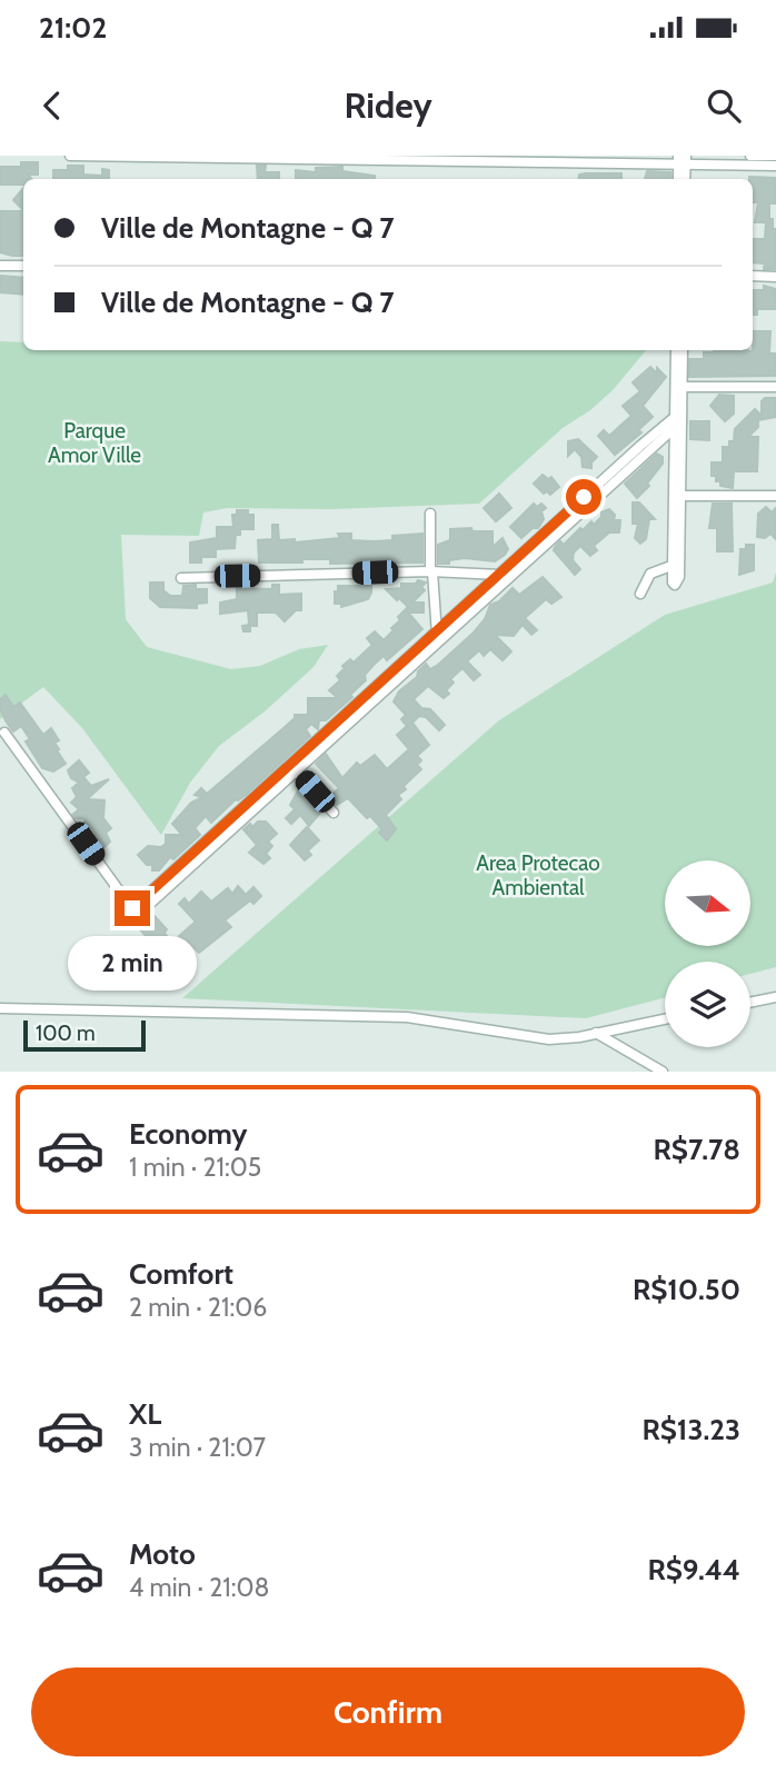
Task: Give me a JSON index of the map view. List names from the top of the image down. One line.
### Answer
{"parks":["Parque Amor Ville","Area Protecao Ambiental"],"scale_bar":"100 m","north":"right","page":{"status":"21:02","header":"Ridey","banner":["Ville de Montagne - Q 7","Ville de Montagne - Q 7"],"bubble":"2 min","scale":"100 m","list":[{"name":"Economy","note":"1 min · 21:05","value":"R$7.78"},{"name":"Comfort","note":"2 min · 21:06","value":"R$10.50"},{"name":"XL","note":"3 min · 21:07","value":"R$13.23"},{"name":"Moto","note":"4 min · 21:08","value":"R$9.44"}],"buttons":"Confirm"}}
